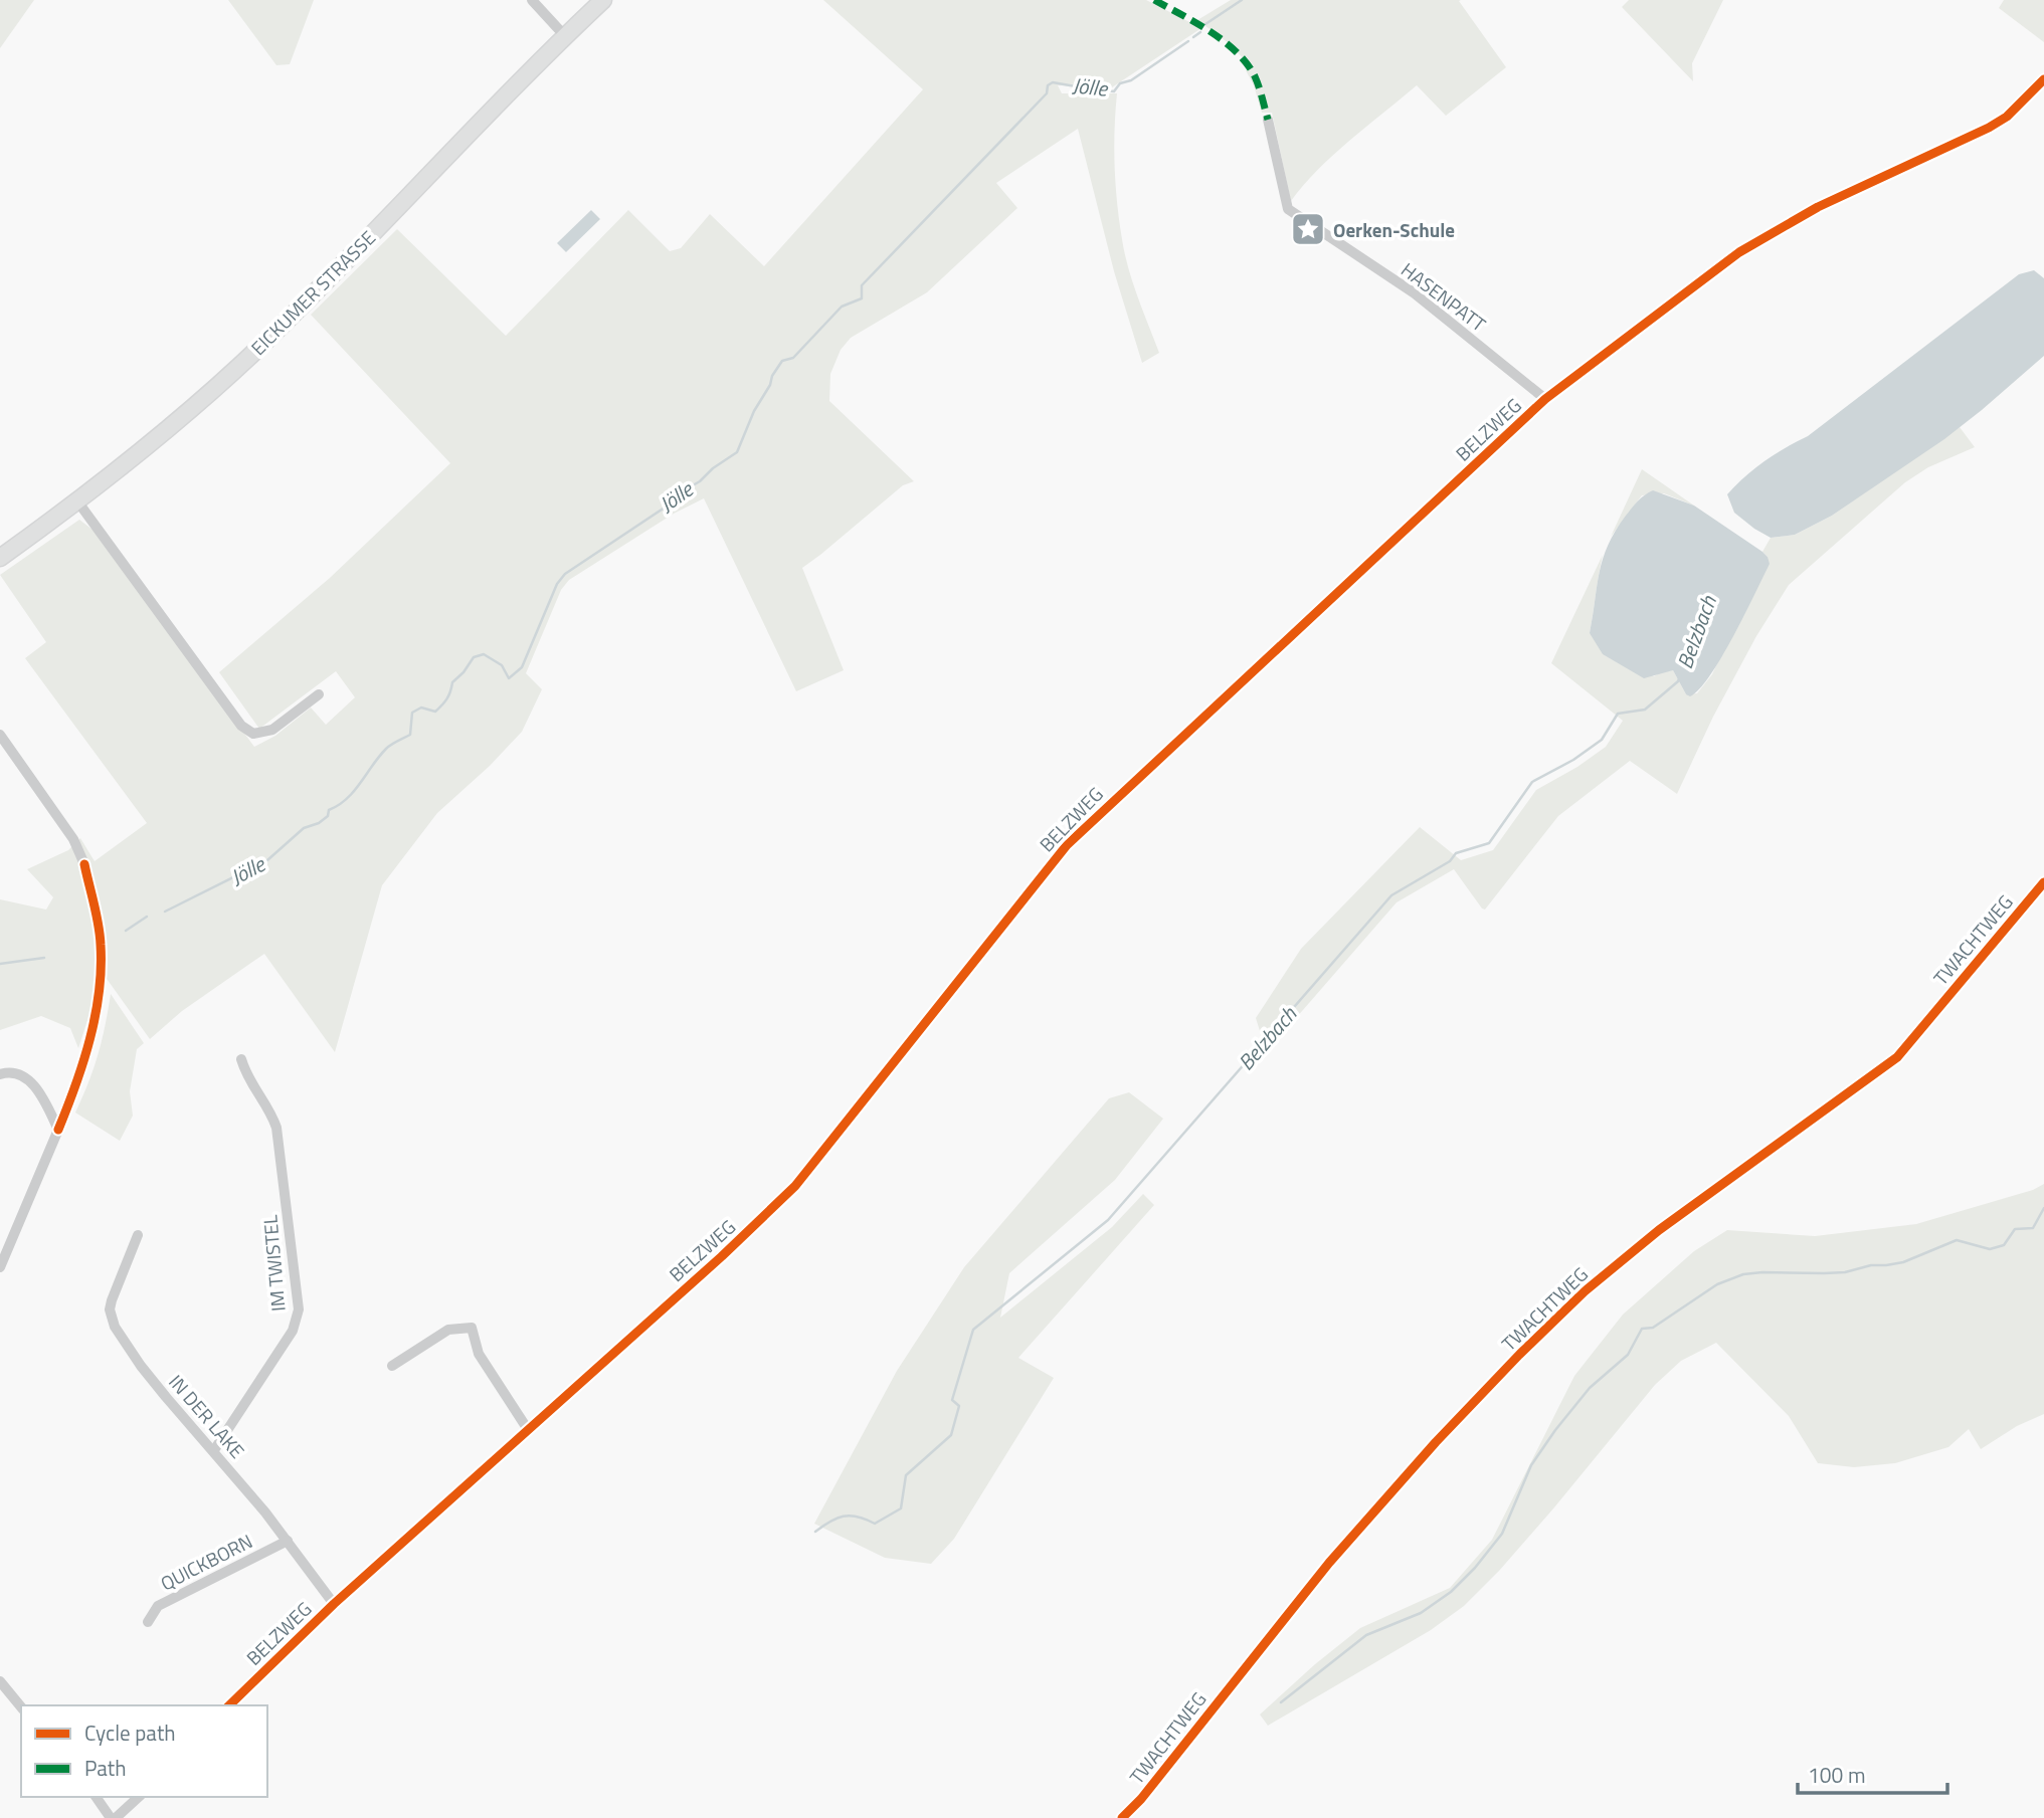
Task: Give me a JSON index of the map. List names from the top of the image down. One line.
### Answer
{"streets":{"main road":["EICKUMER STRASSE"],"street":["HASENPATT","BELZWEG","TWACHTWEG","IM TWISTEL","IN DER LAKE","QUICKBORN"]},"crossings":[["HASENPATT","BELZWEG"],["BELZWEG","IN DER LAKE"],["IM TWISTEL","IN DER LAKE"],["IN DER LAKE","QUICKBORN"]],"water":["Jölle","Belzbach"],"places":{"place":["Oerken-Schule"]},"legend":["Cycle path","Path"],"scale_bar":"100 m"}
